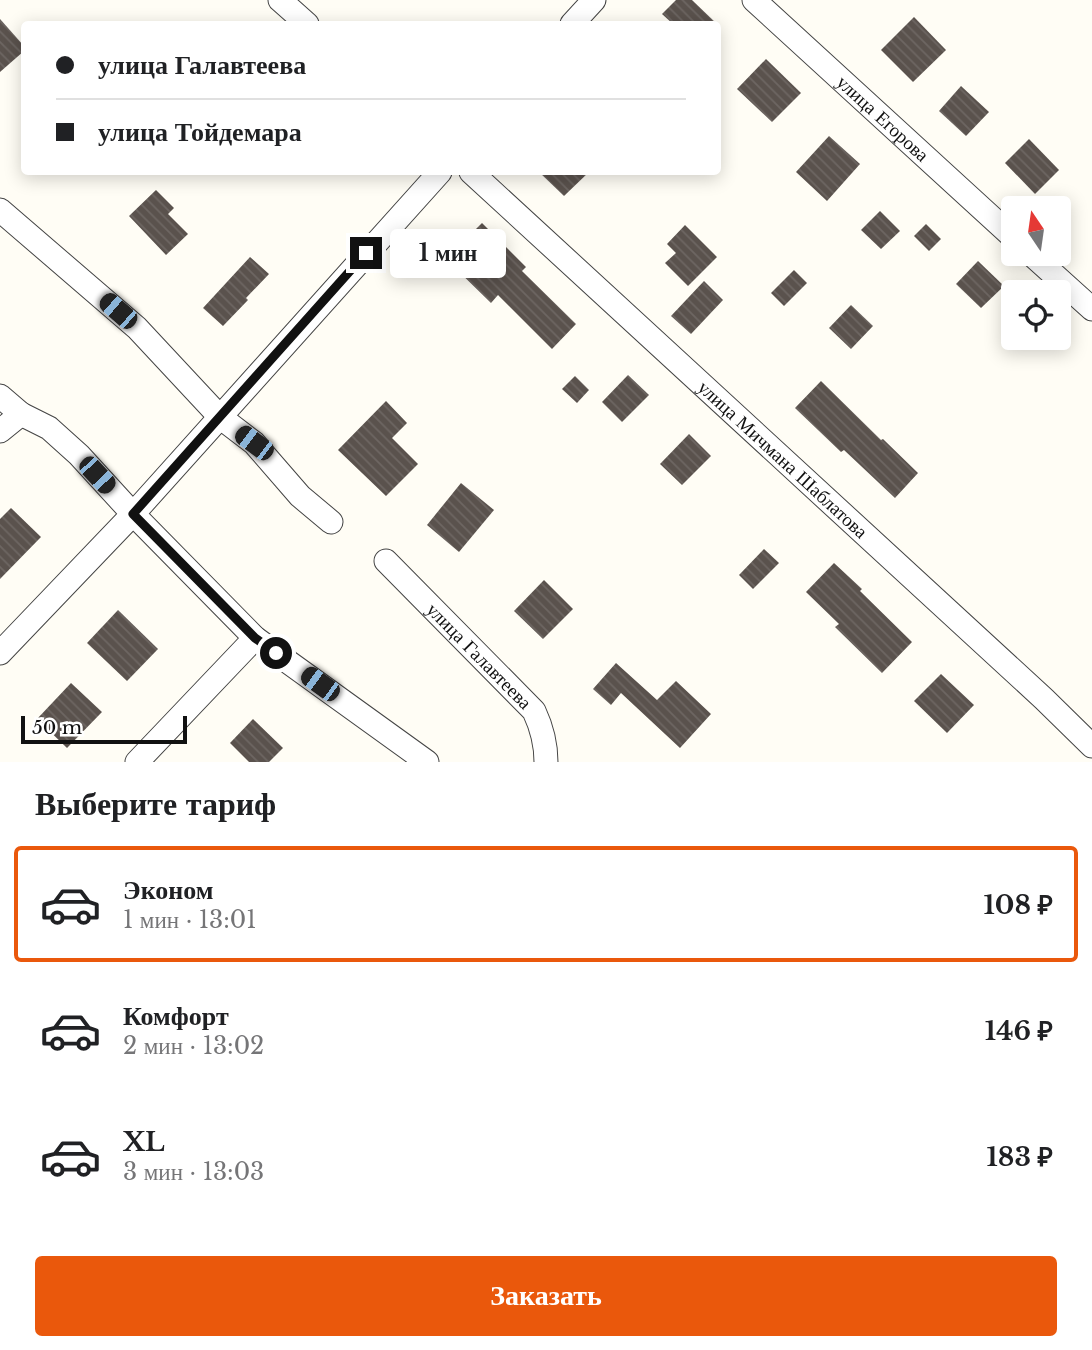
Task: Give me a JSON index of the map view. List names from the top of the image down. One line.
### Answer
{"streets":{"street":["улица Егорова","улица Мичмана Шаблатова","улица Галавтеева"]},"scale_bar":"50 m","north":"top","page":{"banner":["улица Галавтеева","улица Тойдемара"],"bubble":"1 мин","scale":"50 m","heading":"Выберите тариф","list":[{"name":"Эконом","note":"1 мин · 13:01","value":"108 ₽"},{"name":"Комфорт","note":"2 мин · 13:02","value":"146 ₽"},{"name":"XL","note":"3 мин · 13:03","value":"183 ₽"}],"buttons":"Заказать"}}
